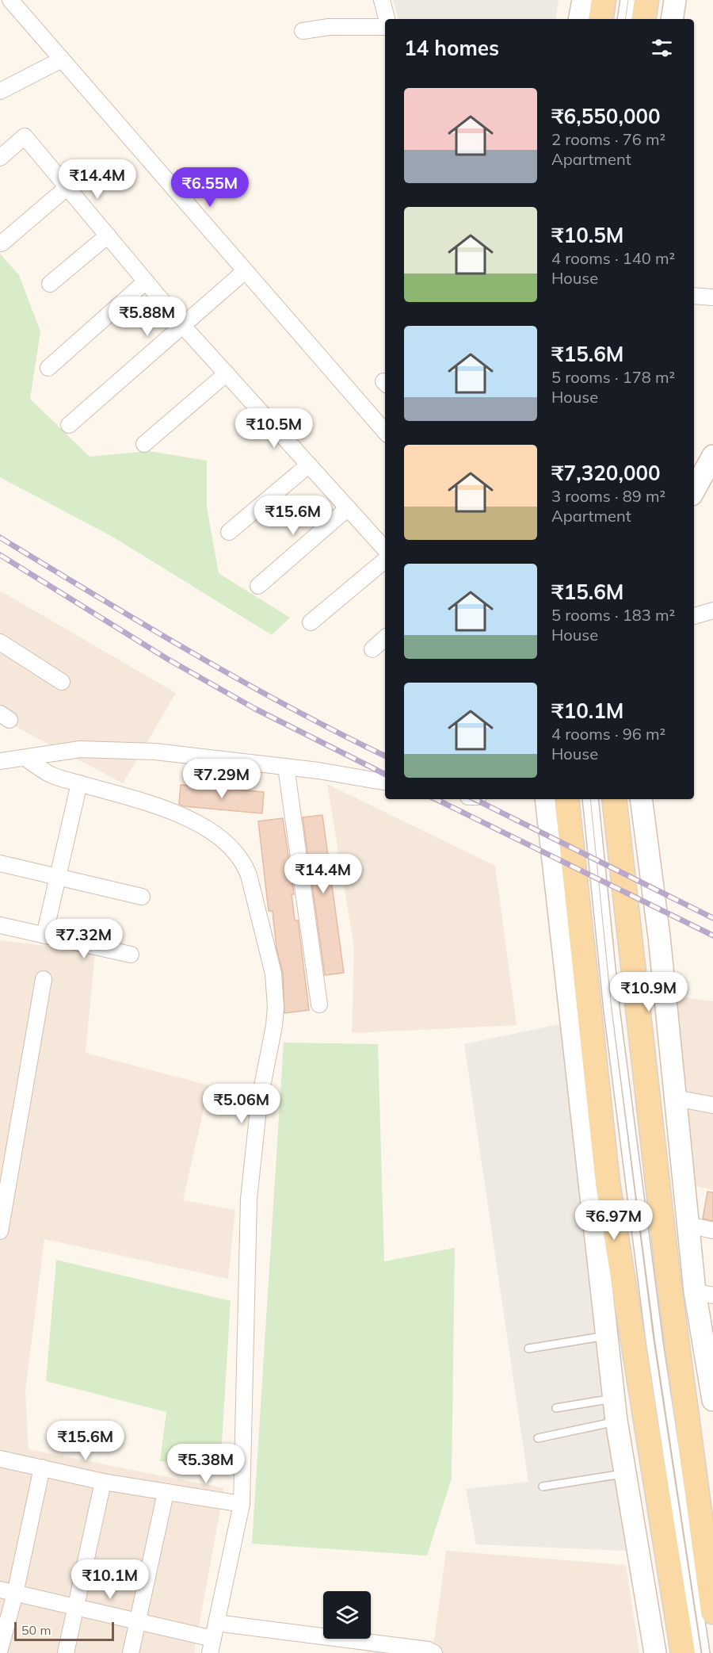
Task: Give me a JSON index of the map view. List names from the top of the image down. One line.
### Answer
{"scale_bar":"50 m","page":{"heading":"14 homes","list":[{"name":"₹6,550,000","note":"2 rooms · 76 m² · Apartment"},{"name":"₹10.5M","note":"4 rooms · 140 m² · House"},{"name":"₹15.6M","note":"5 rooms · 178 m² · House"},{"name":"₹7,320,000","note":"3 rooms · 89 m² · Apartment"},{"name":"₹15.6M","note":"5 rooms · 183 m² · House"},{"name":"₹10.1M","note":"4 rooms · 96 m² · House"}],"price":["₹14.4M","₹6.55M","₹5.88M","₹10.5M","₹15.6M","₹7.29M","₹14.4M","₹7.32M","₹10.9M","₹5.06M","₹6.97M","₹15.6M","₹5.38M","₹10.1M"],"scale":"50 m"}}
